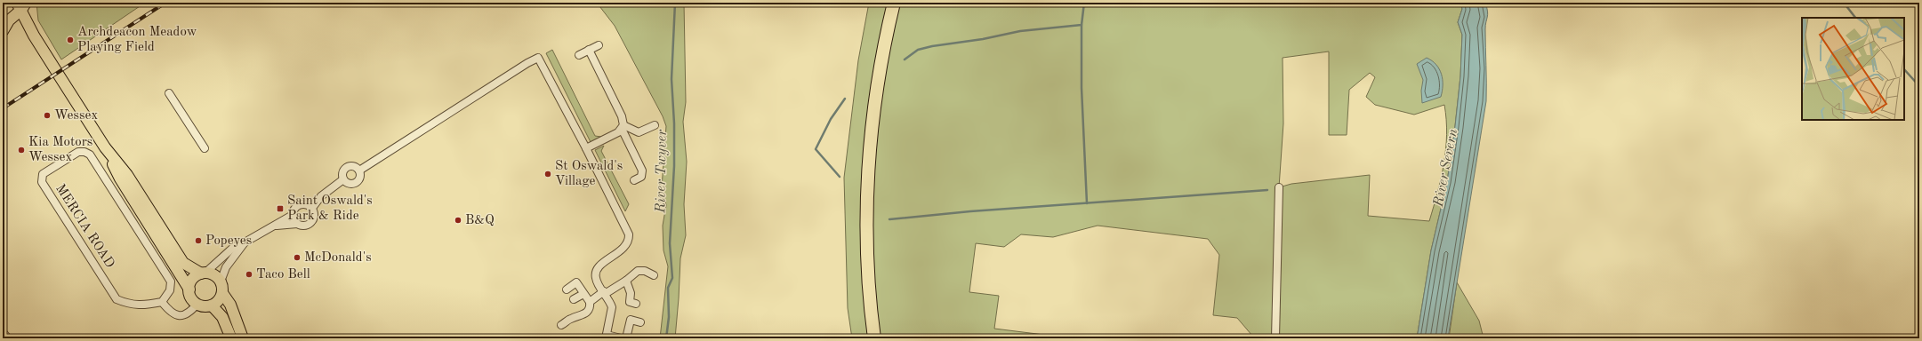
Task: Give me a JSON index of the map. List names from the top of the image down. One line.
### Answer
{"streets":{"street":["MERCIA ROAD"]},"water":["River Severn","River Twyver"],"places":{"other":["Archdeacon Meadow Playing Field","Wessex","Kia Motors Wessex","St Oswald's Village","B&Q","Popeyes","McDonald's","Taco Bell"],"transit":["Saint Oswald's Park & Ride"]}}
